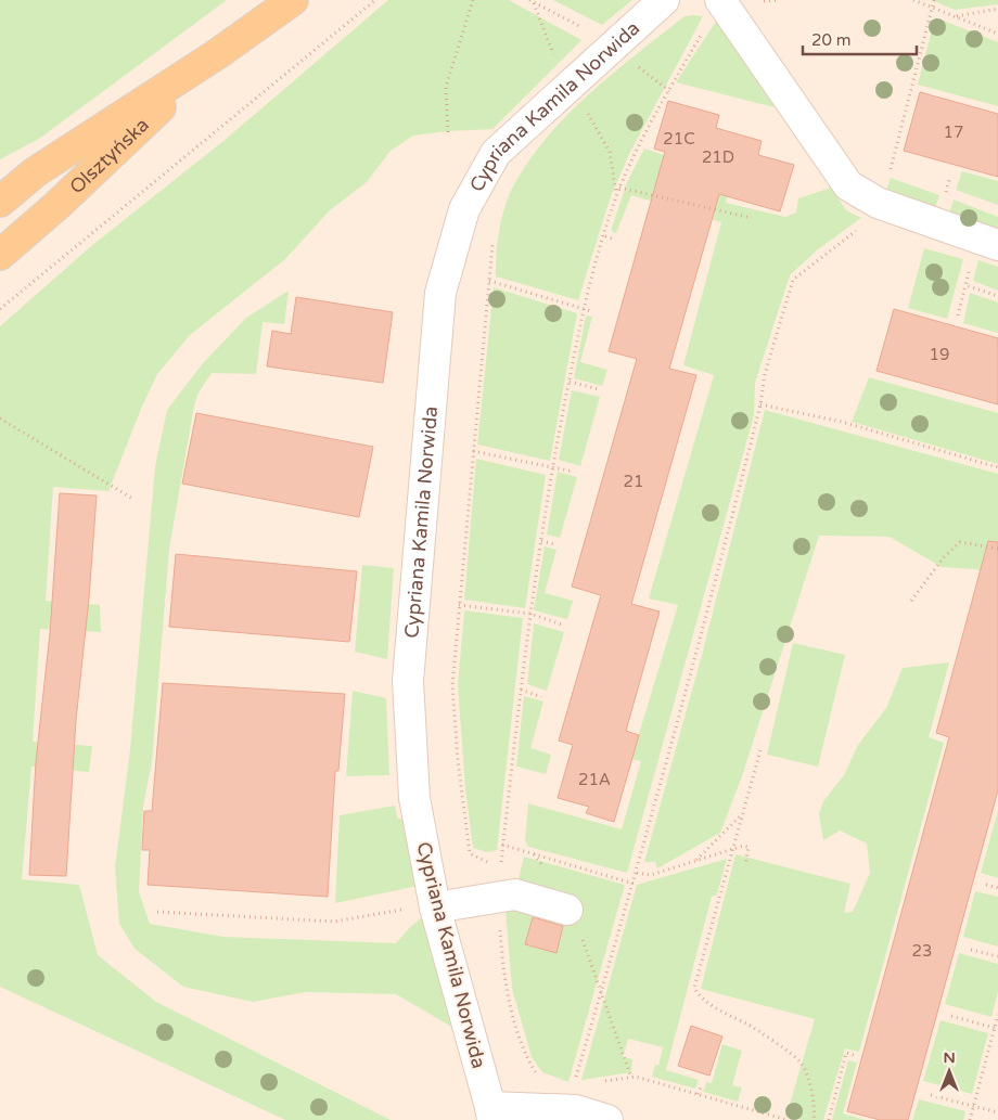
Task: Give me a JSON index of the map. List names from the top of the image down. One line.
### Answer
{"streets":{"main road":["Olsztyńska"],"street":["Cypriana Kamila Norwida"]},"house_numbers":["17","21C","21D","19","21","21A","23"],"scale_bar":"20 m","north":"top"}
